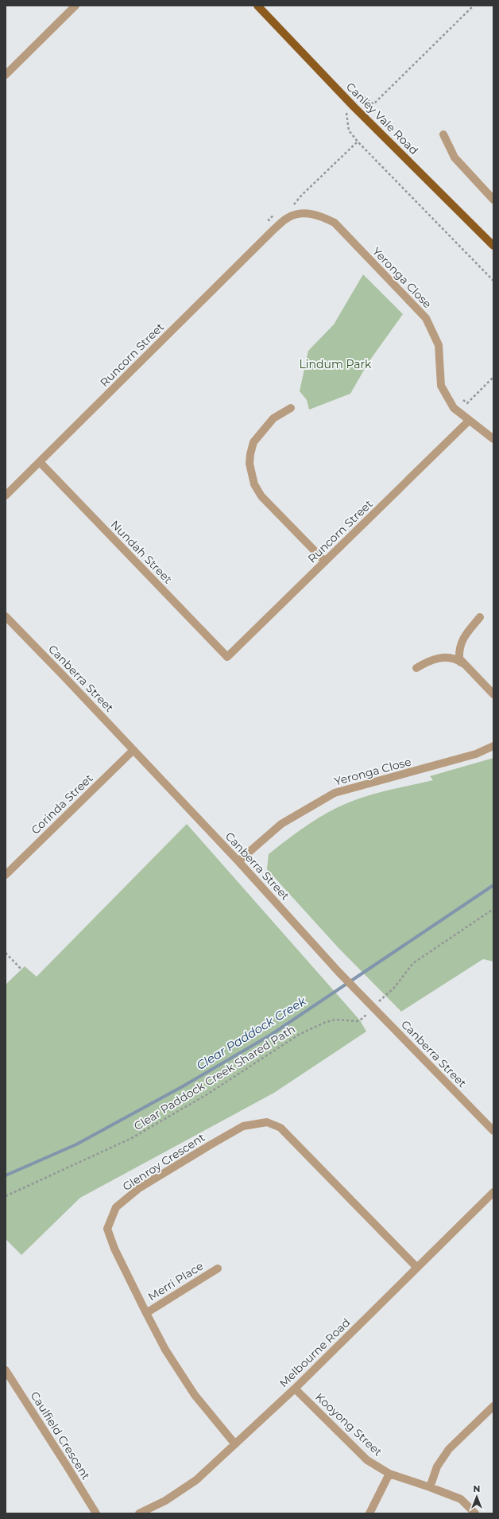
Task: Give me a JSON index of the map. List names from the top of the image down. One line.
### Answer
{"streets":{"main road":["Canley Vale Road"],"street":["Yeronga Close","Runcorn Street","Nundah Street","Canberra Street","Corinda Street","Glenroy Crescent","Merri Place","Melbourne Road","Kooyong Street","Caulfield Crescent"],"path":["Clear Paddock Creek Shared Path"]},"crossings":[["Yeronga Close","Runcorn Street"],["Yeronga Close","Canberra Street"],["Runcorn Street","Nundah Street"],["Canberra Street","Corinda Street"],["Glenroy Crescent","Merri Place"],["Glenroy Crescent","Melbourne Road"],["Melbourne Road","Kooyong Street"]],"water":["Clear Paddock Creek"],"parks":["Lindum Park"],"north":"top"}
